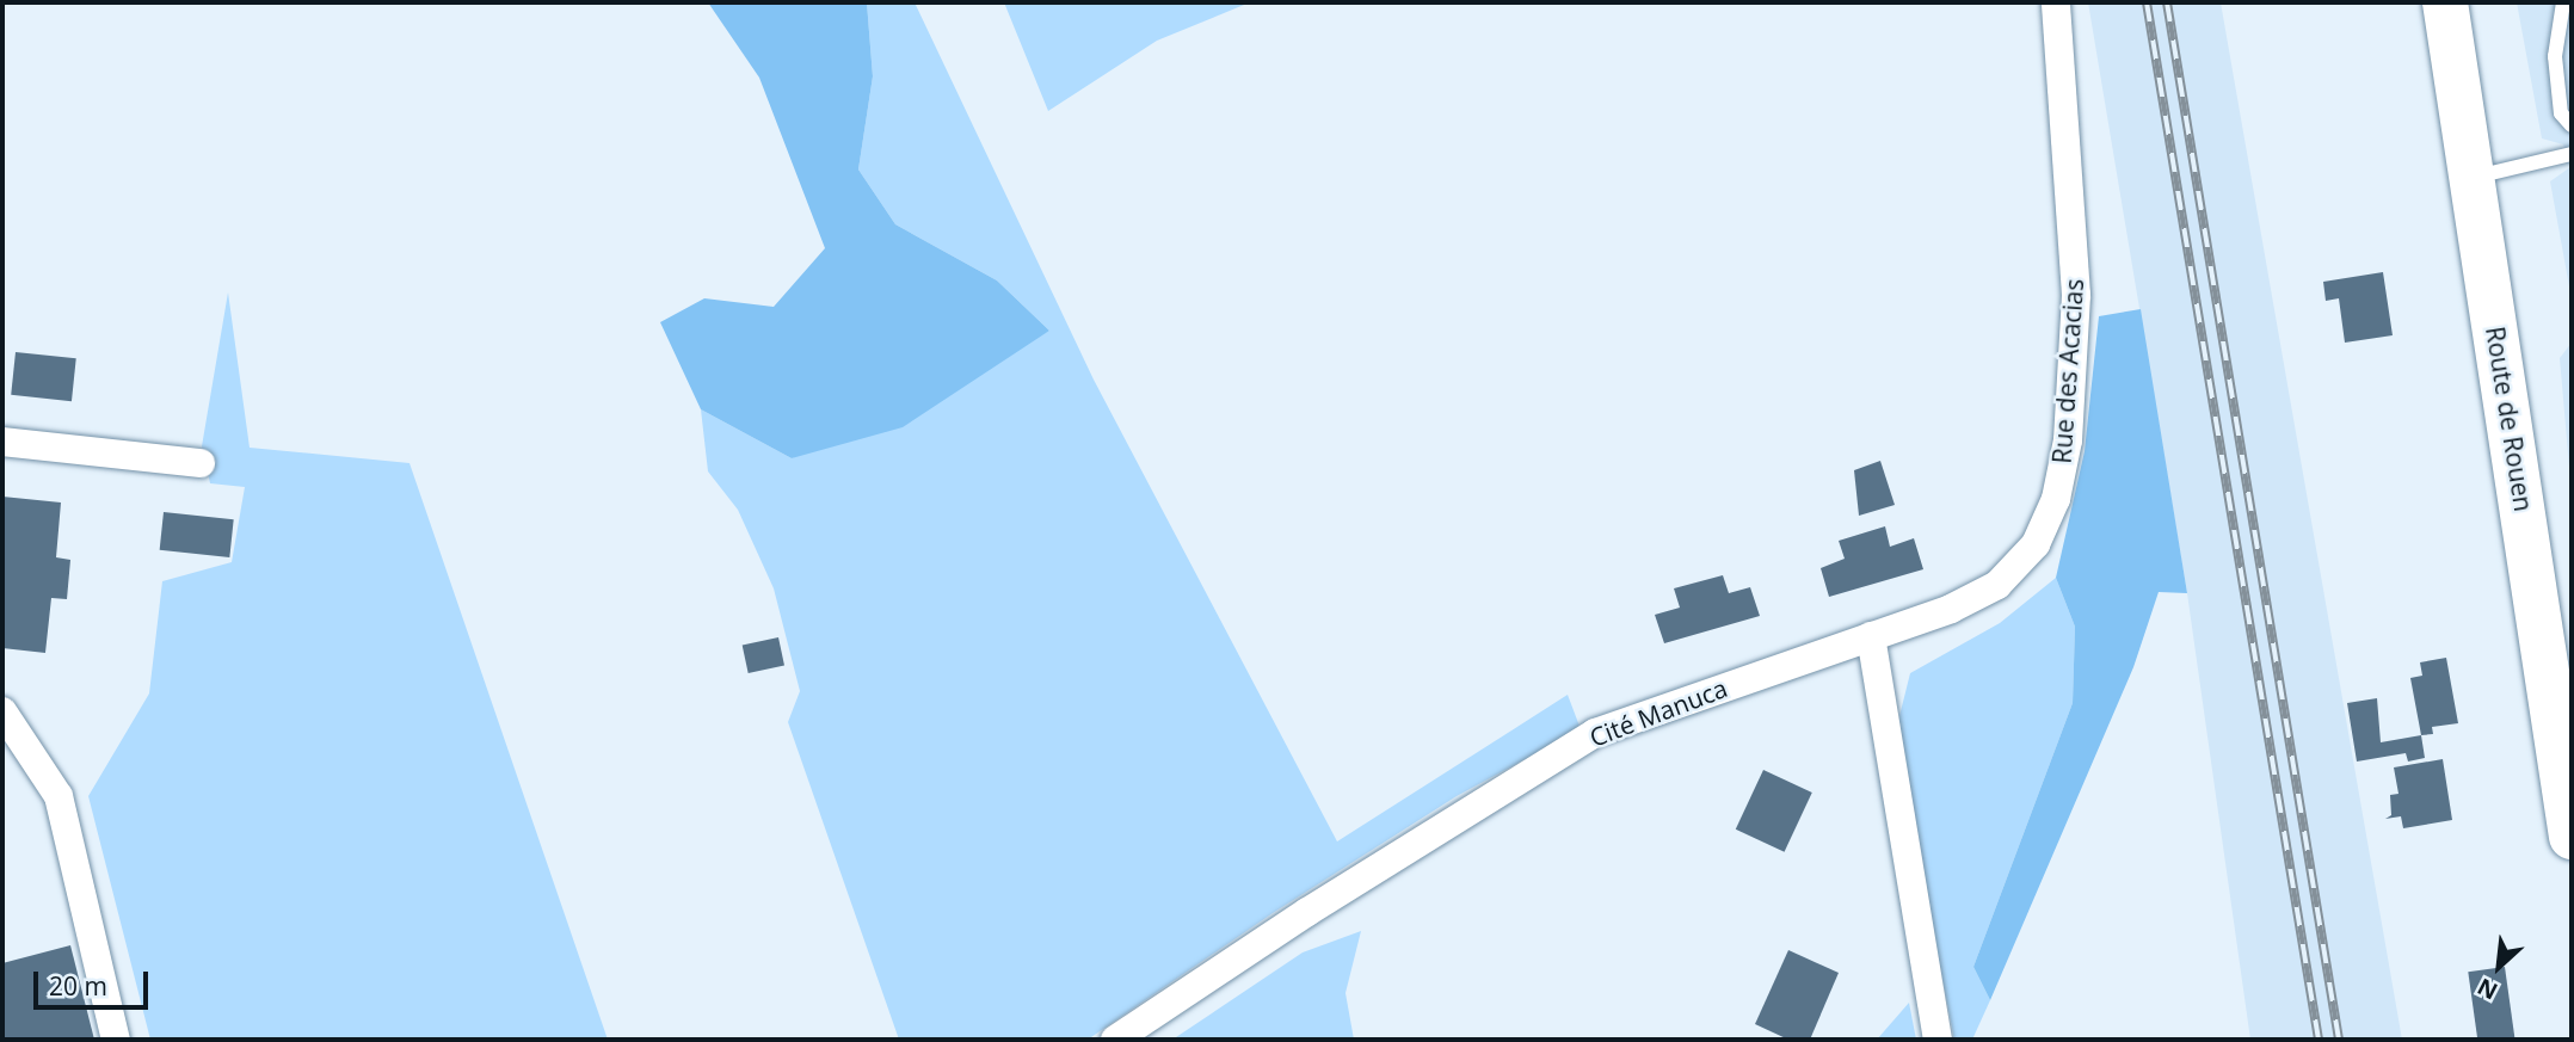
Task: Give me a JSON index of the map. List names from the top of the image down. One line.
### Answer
{"streets":{"main road":["Route de Rouen"],"street":["Rue des Acacias","Cité Manuca"]},"crossings":[["Rue des Acacias","Cité Manuca"]],"scale_bar":"20 m","north":"bottom left"}
